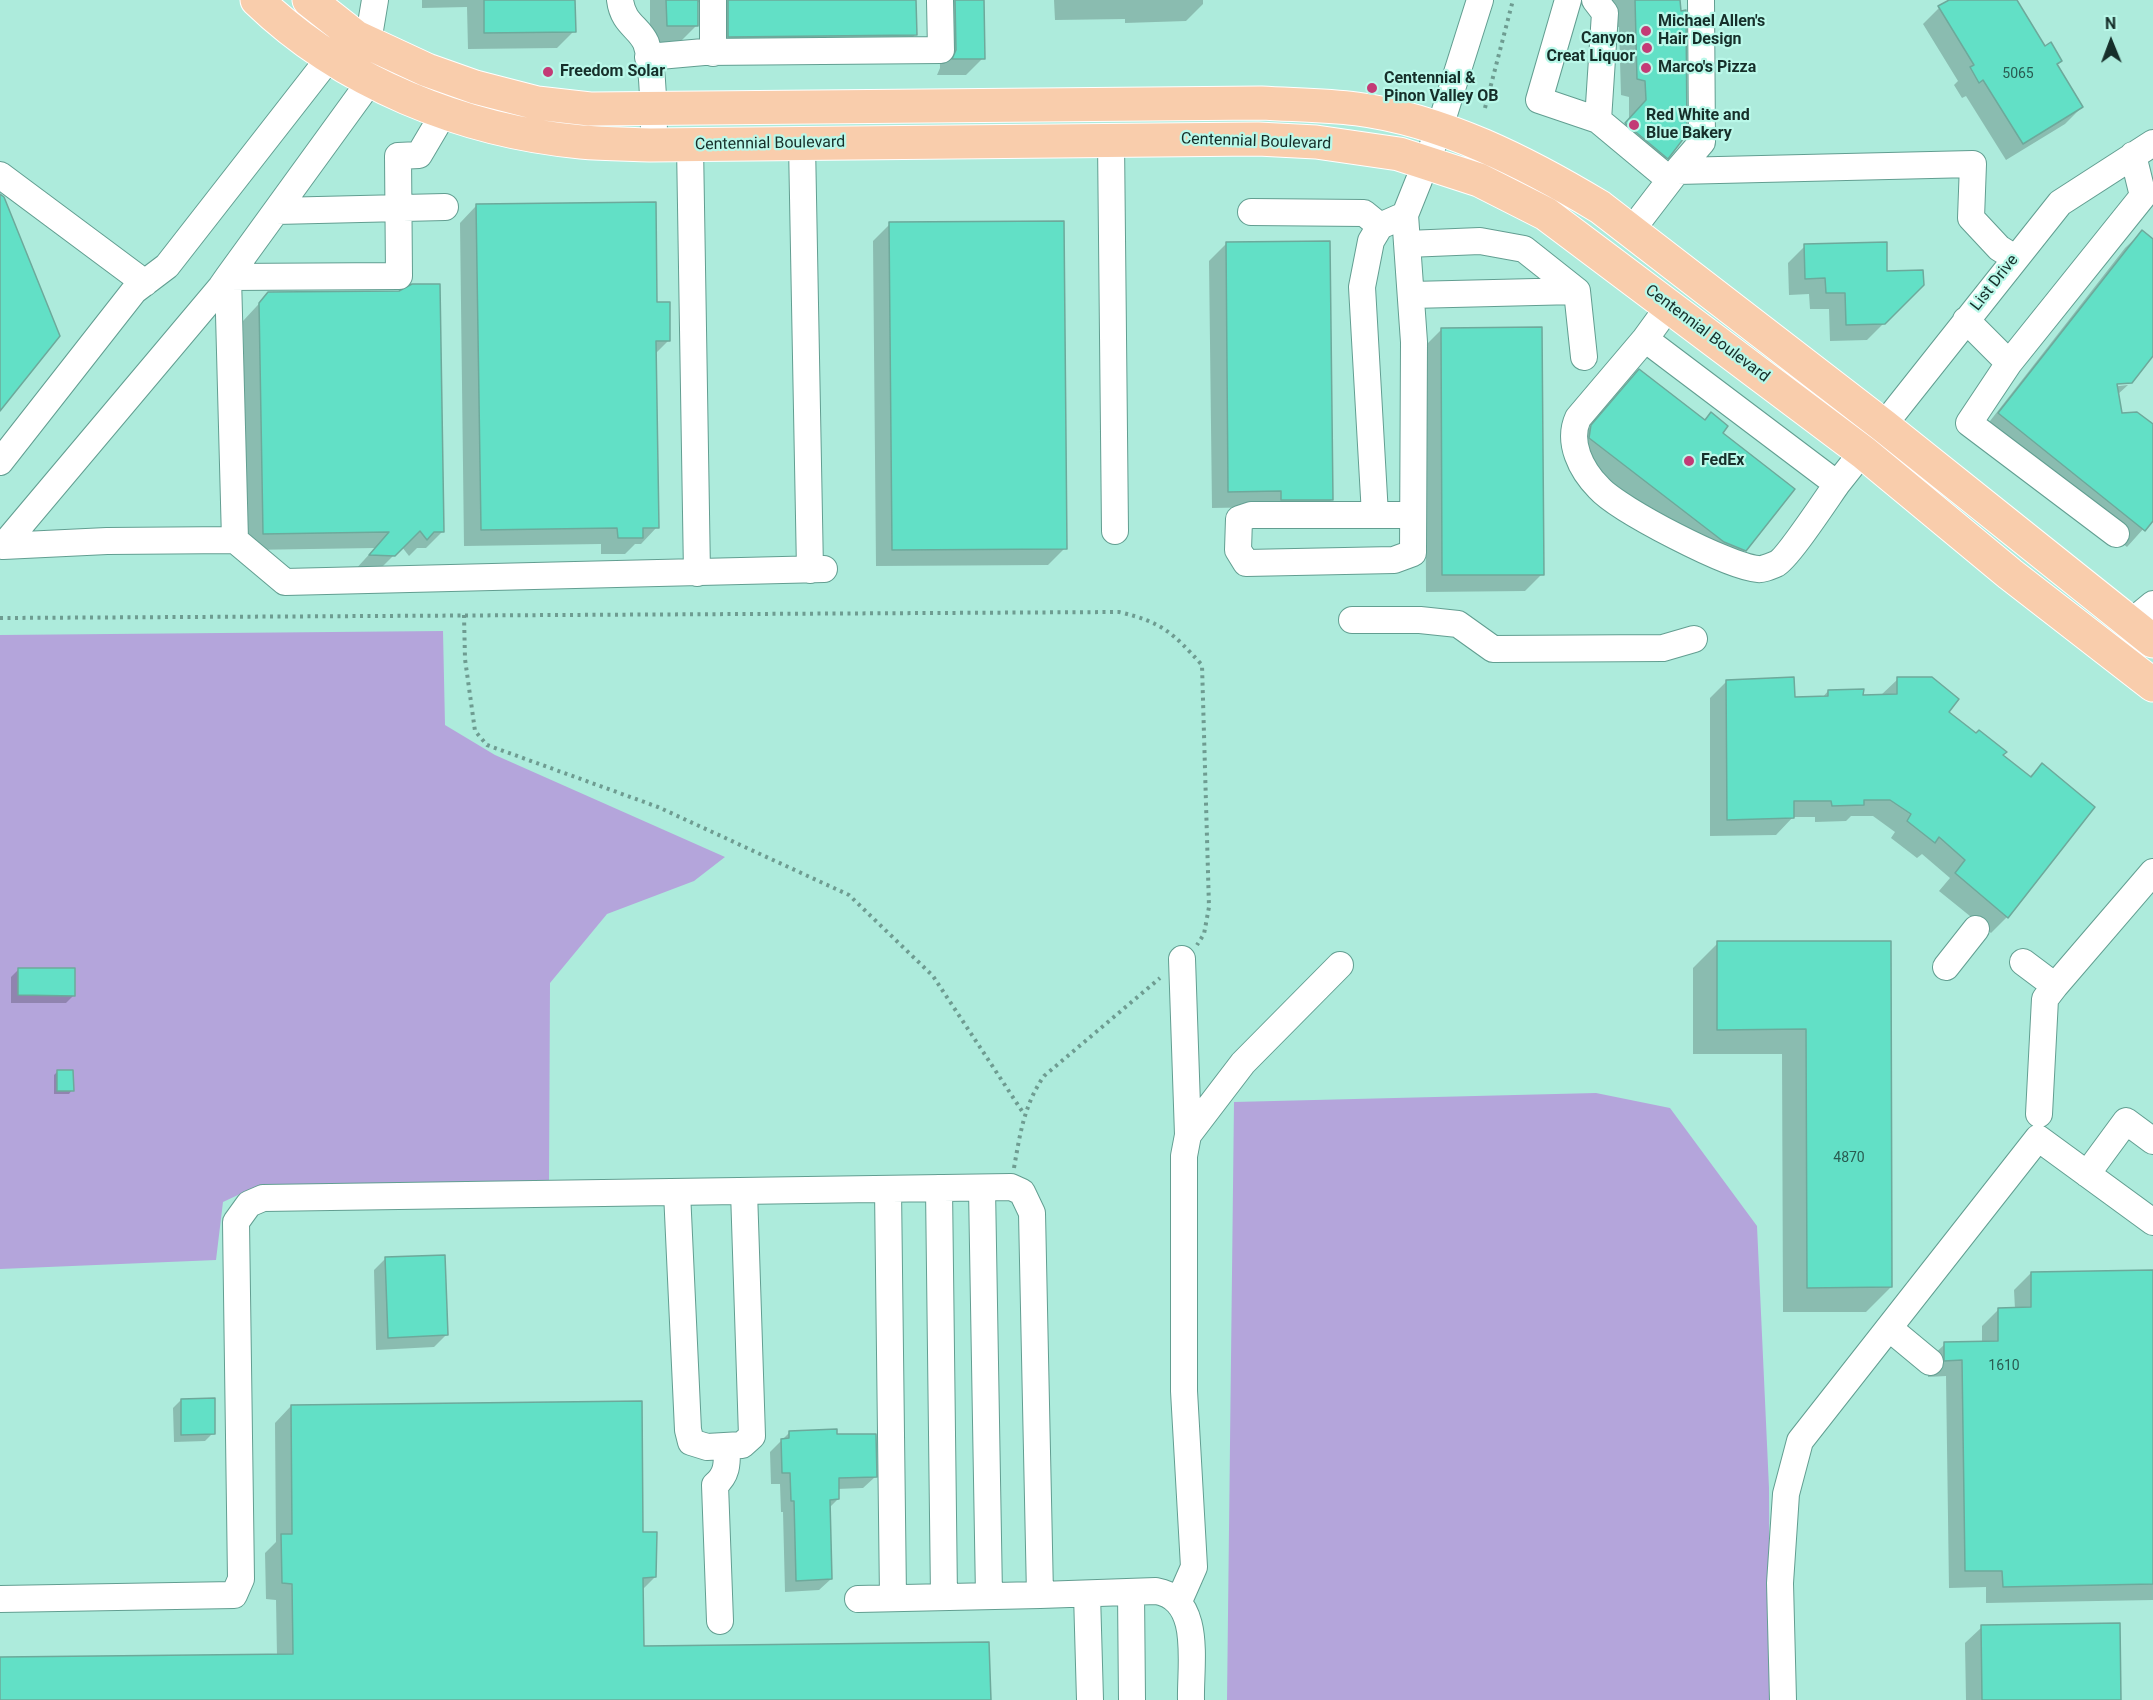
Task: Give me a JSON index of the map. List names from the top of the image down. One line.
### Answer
{"streets":{"main road":["Centennial Boulevard"],"street":["List Drive"]},"crossings":[["Centennial Boulevard","List Drive"]],"places":["Michael Allen's Hair Design","Canyon Creat Liquor","Marco's Pizza","Freedom Solar","Centennial & Pinon Valley OB","Red White and Blue Bakery","FedEx"],"house_numbers":["5065","4870","1610"],"north":"top"}
